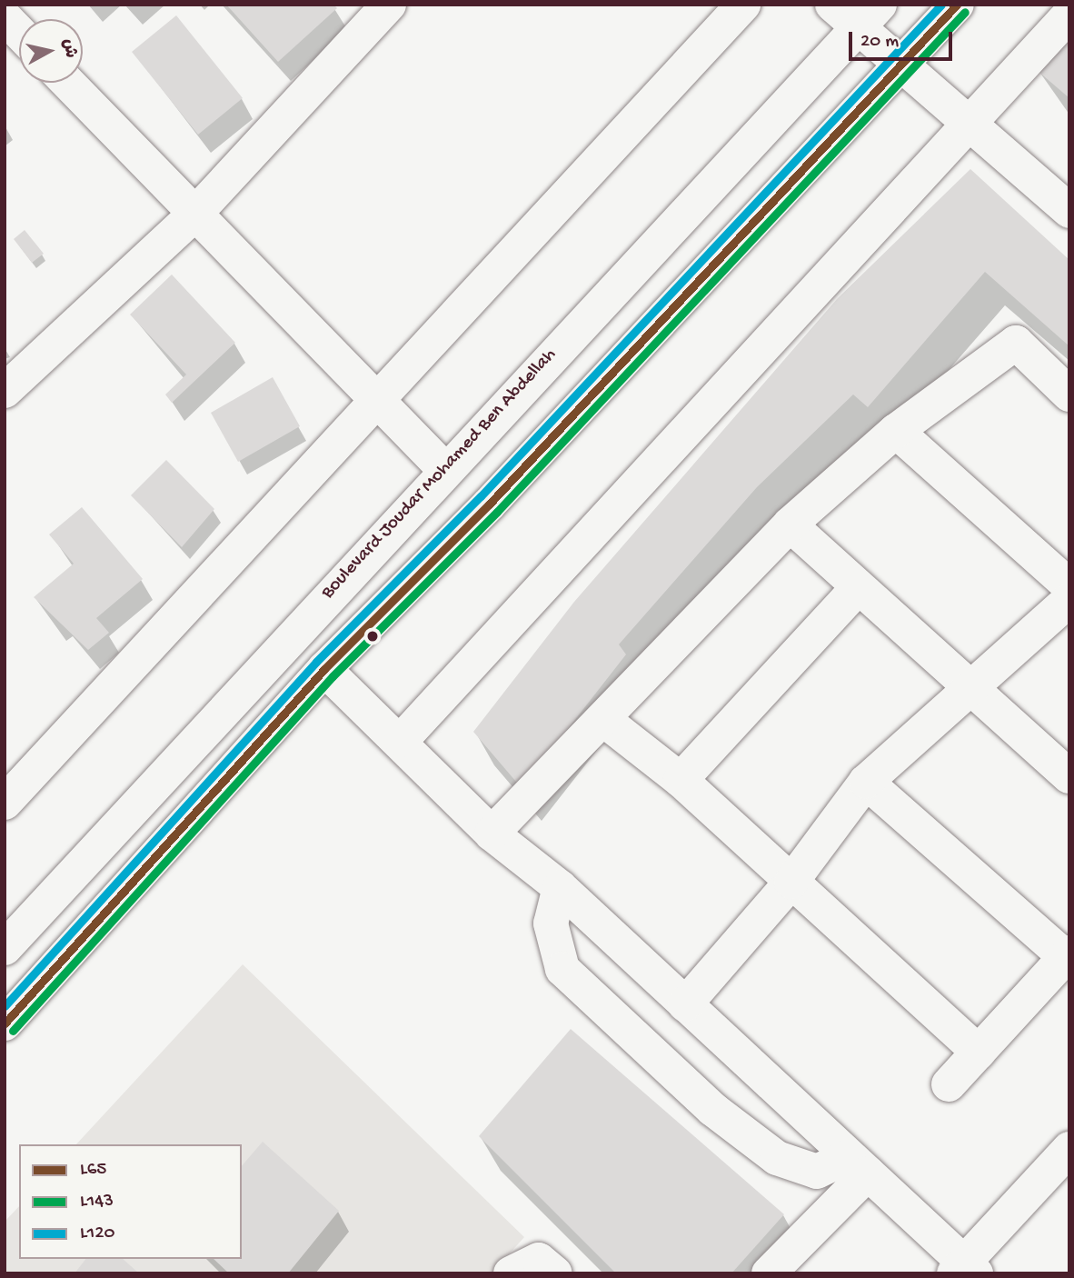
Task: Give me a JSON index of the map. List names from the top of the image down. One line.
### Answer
{"streets":{"street":["Boulevard Joudar Mohamed Ben Abdellah"]},"lines":["transit line L65","transit line L120","transit line L143"],"legend":["L65","L143","L120"],"scale_bar":"20 m","north":"right"}
